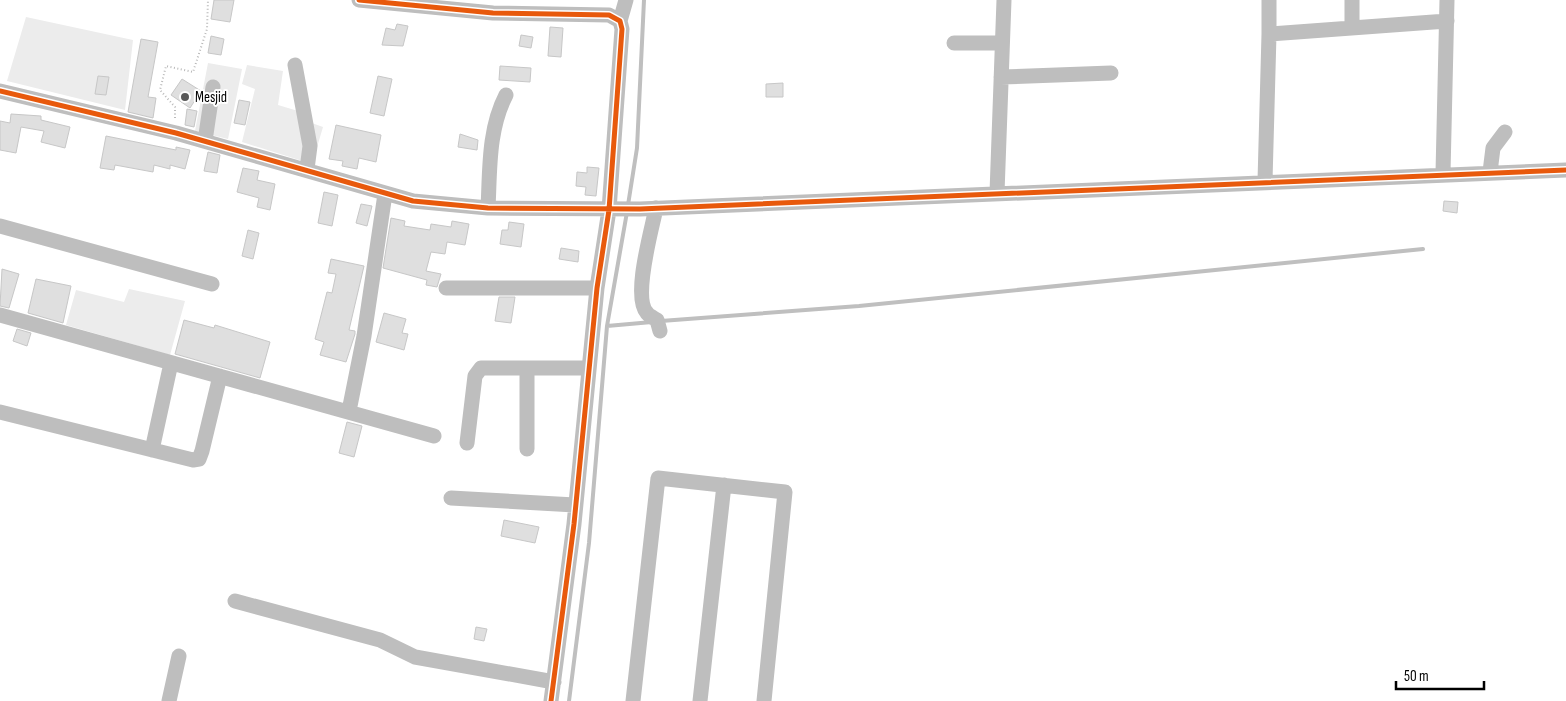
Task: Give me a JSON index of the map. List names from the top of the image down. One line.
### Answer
{"places":["Mesjid"],"scale_bar":"50 m"}
